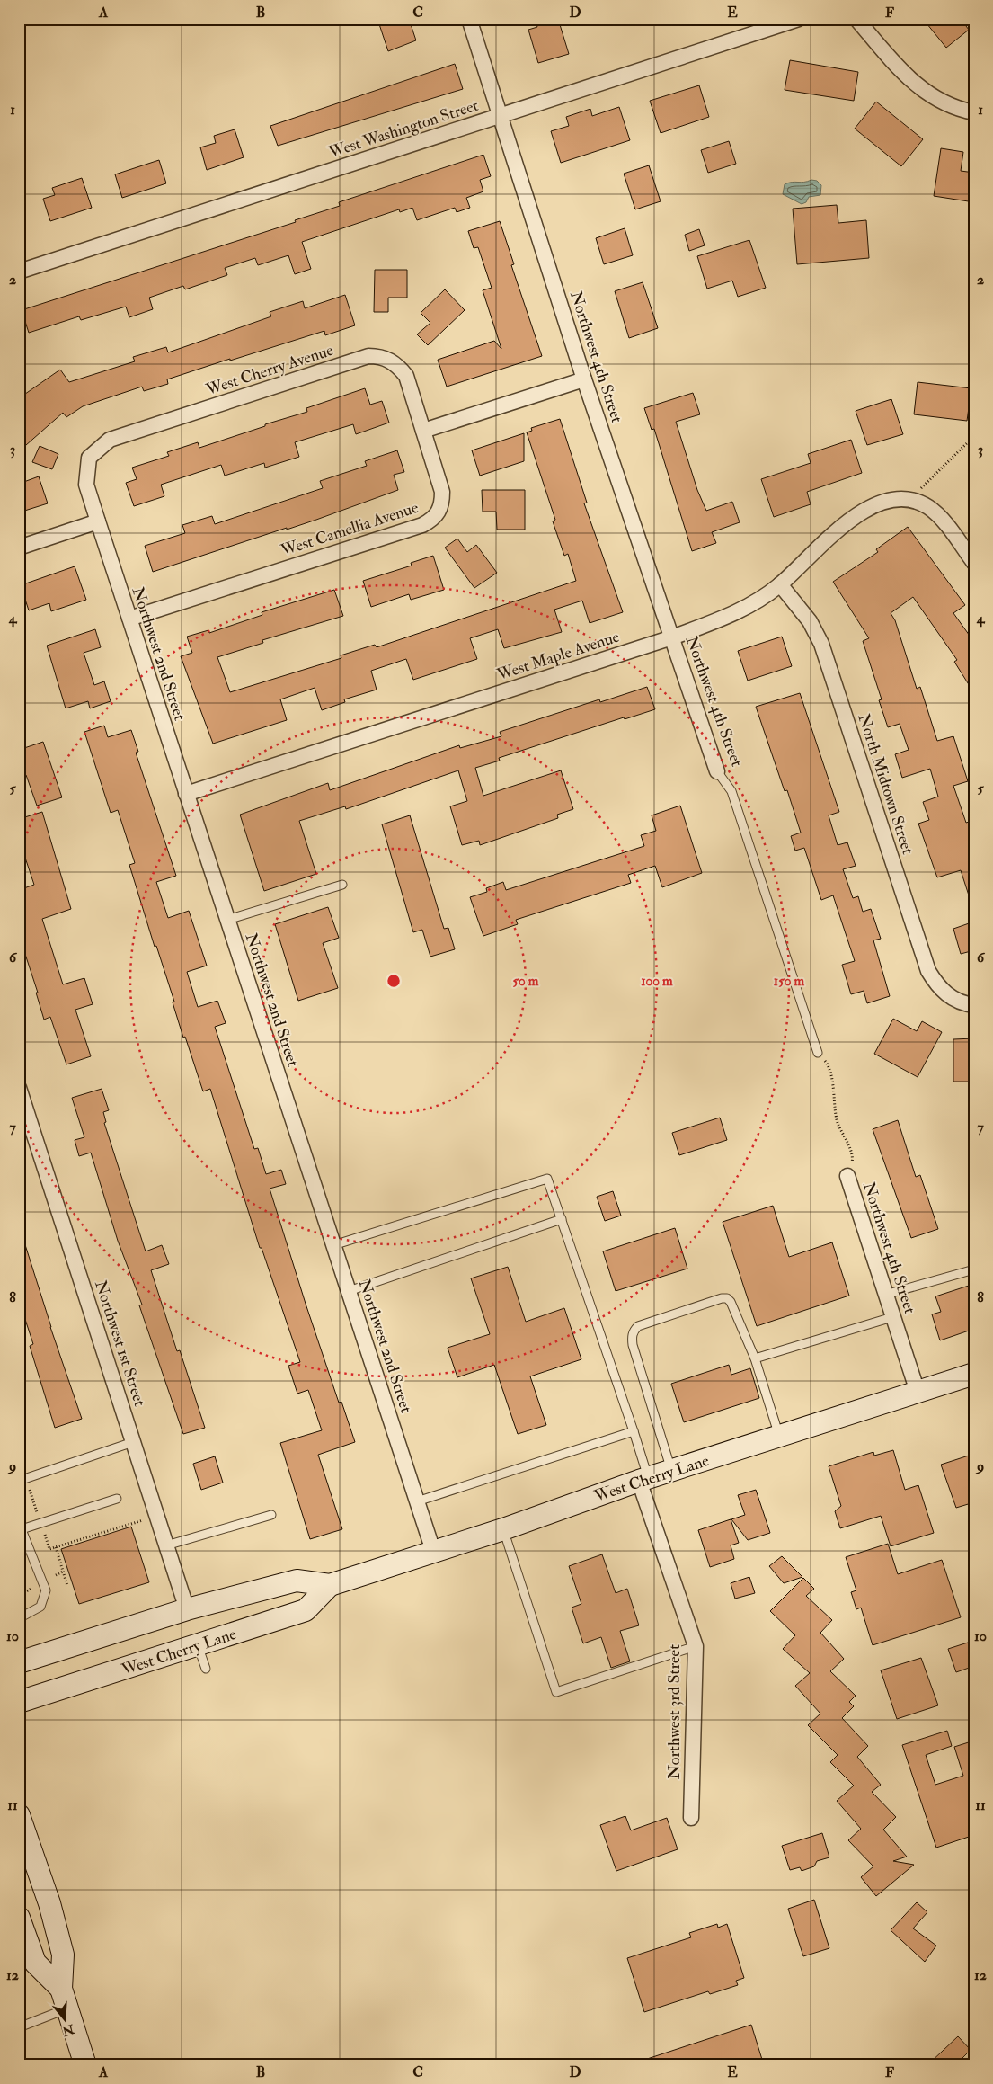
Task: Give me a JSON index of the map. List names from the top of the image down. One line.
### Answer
{"streets":{"main road":["West Cherry Lane"],"street":["West Washington Street","Northwest 4th Street","West Cherry Avenue","West Camellia Avenue","Northwest 2nd Street","West Maple Avenue","North Midtown Street","Northwest 1st Street","Northwest 3rd Street"]},"crossings":[["West Washington Street","Northwest 4th Street"],["Northwest 4th Street","West Maple Avenue"],["Northwest 4th Street","West Cherry Lane"],["West Cherry Avenue","West Camellia Avenue"],["West Cherry Avenue","Northwest 2nd Street"],["West Camellia Avenue","Northwest 2nd Street"],["Northwest 2nd Street","West Maple Avenue"],["Northwest 2nd Street","West Cherry Lane"],["West Maple Avenue","North Midtown Street"],["Northwest 1st Street","West Cherry Lane"],["West Cherry Lane","Northwest 3rd Street"]],"north":"bottom","grid":{"columns":["A","B","C","D","E","F"],"rows":["1","2","3","4","5","6","7","8","9","10","11","12"]},"rings":["50 m","100 m","150 m"]}
